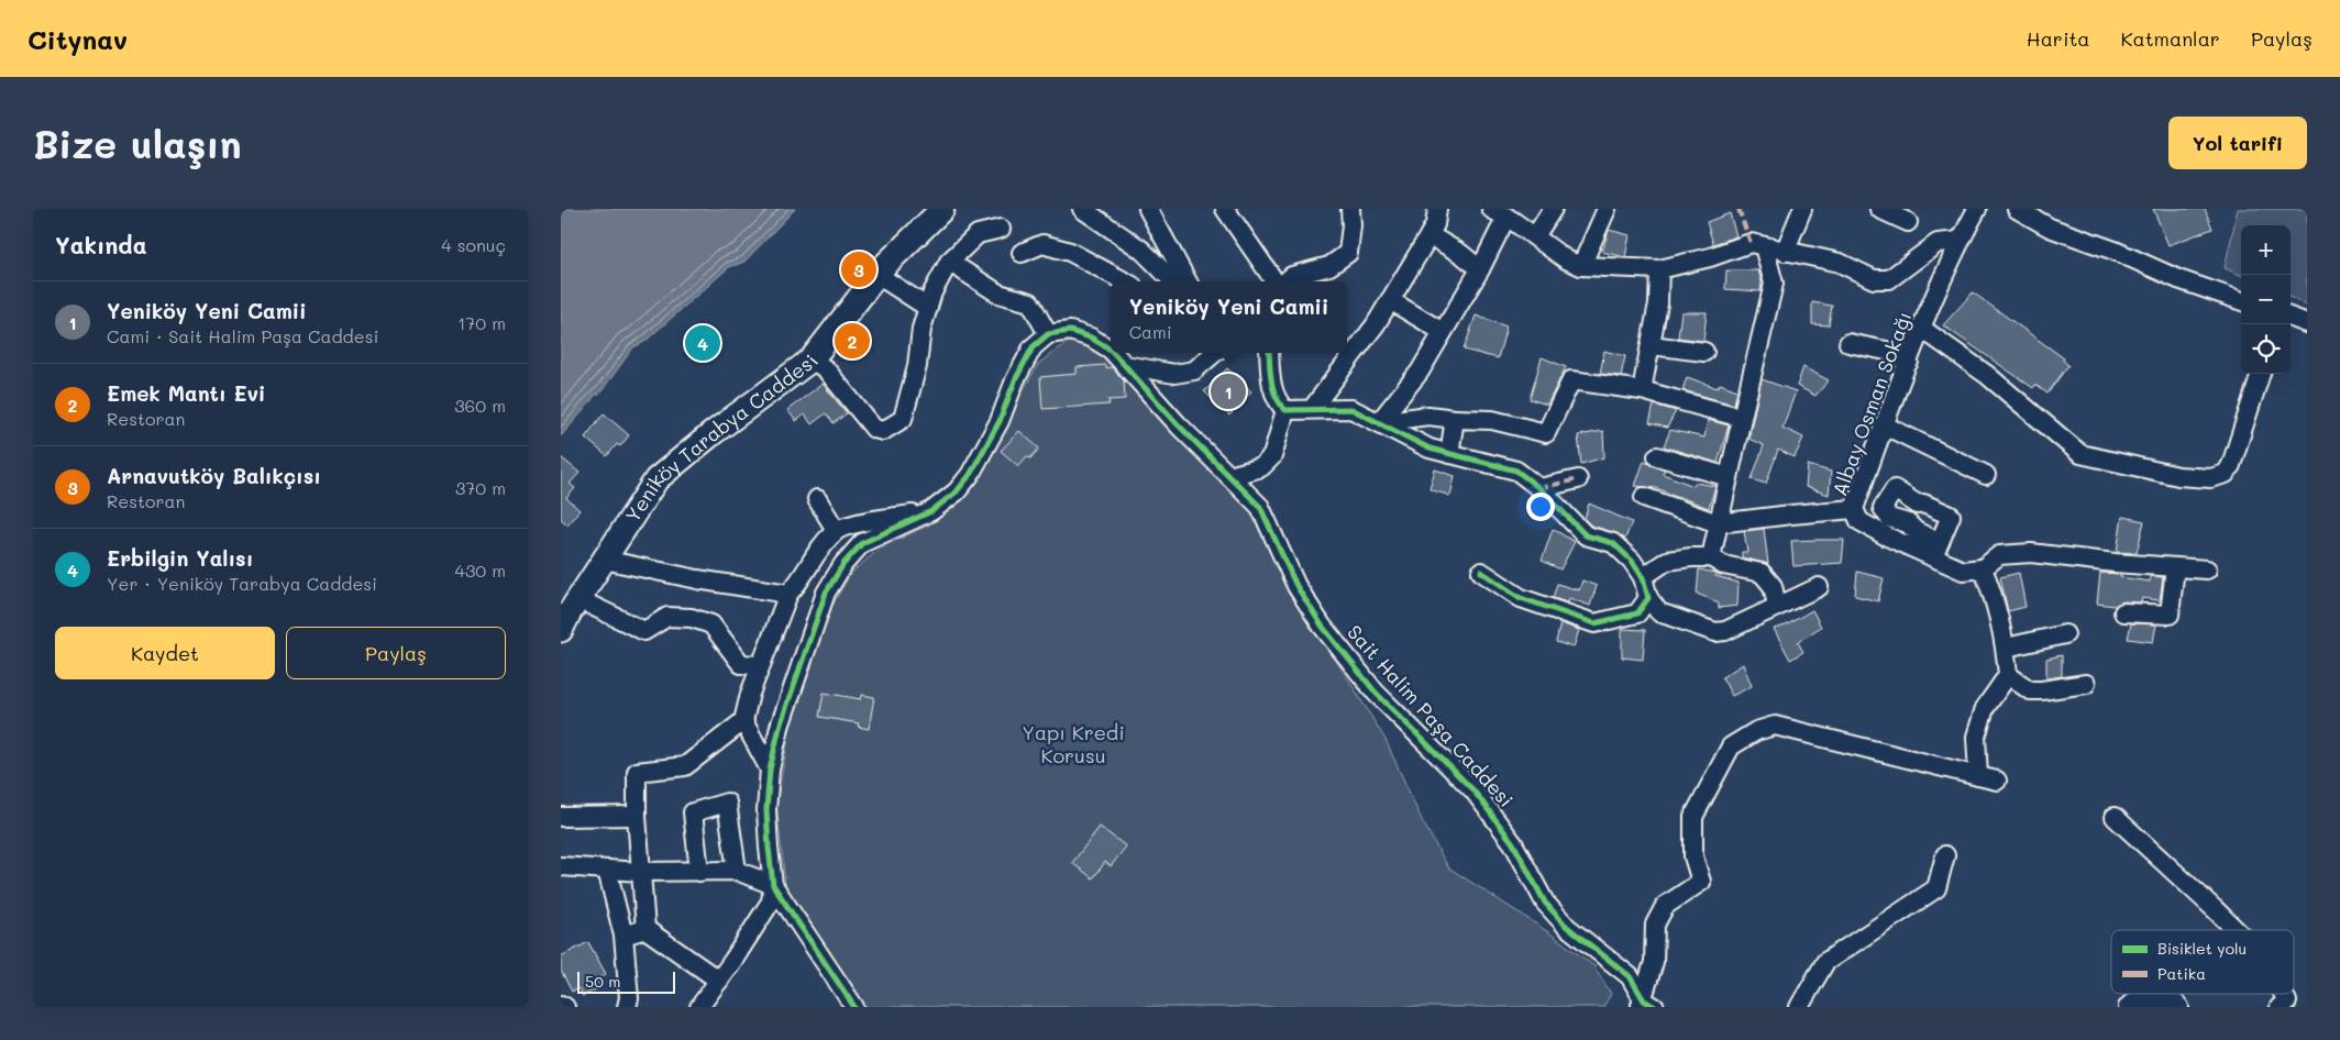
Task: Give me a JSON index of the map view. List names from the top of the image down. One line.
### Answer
{"streets":{"main road":["Yeniköy Tarabya Caddesi"],"street":["Albay Osman Sokağı","Sait Halim Paşa Caddesi"]},"parks":["Yapı Kredi Korusu"],"legend":["Bisiklet yolu","Patika"],"scale_bar":"50 m","page":{"header":"Citynav","nav":["Harita","Katmanlar","Paylaş"],"buttons":["Yol tarifi",["Kaydet","Paylaş"]],"title":"Bize ulaşın","heading":["Yakında","4 sonuç"],"map_buttons":["+","−"],"pins":["3","2","4","1"],"list":[{"mark":"1","name":"Yeniköy Yeni Camii","note":"Cami · Sait Halim Paşa Caddesi","value":"170 m"},{"mark":"2","name":"Emek Mantı Evi","note":"Restoran","value":"360 m"},{"mark":"3","name":"Arnavutköy Balıkçısı","note":"Restoran","value":"370 m"},{"mark":"4","name":"Erbilgin Yalısı","note":"Yer · Yeniköy Tarabya Caddesi","value":"430 m"}],"popup":["Yeniköy Yeni Camii","Cami"],"scale":"50 m"}}
